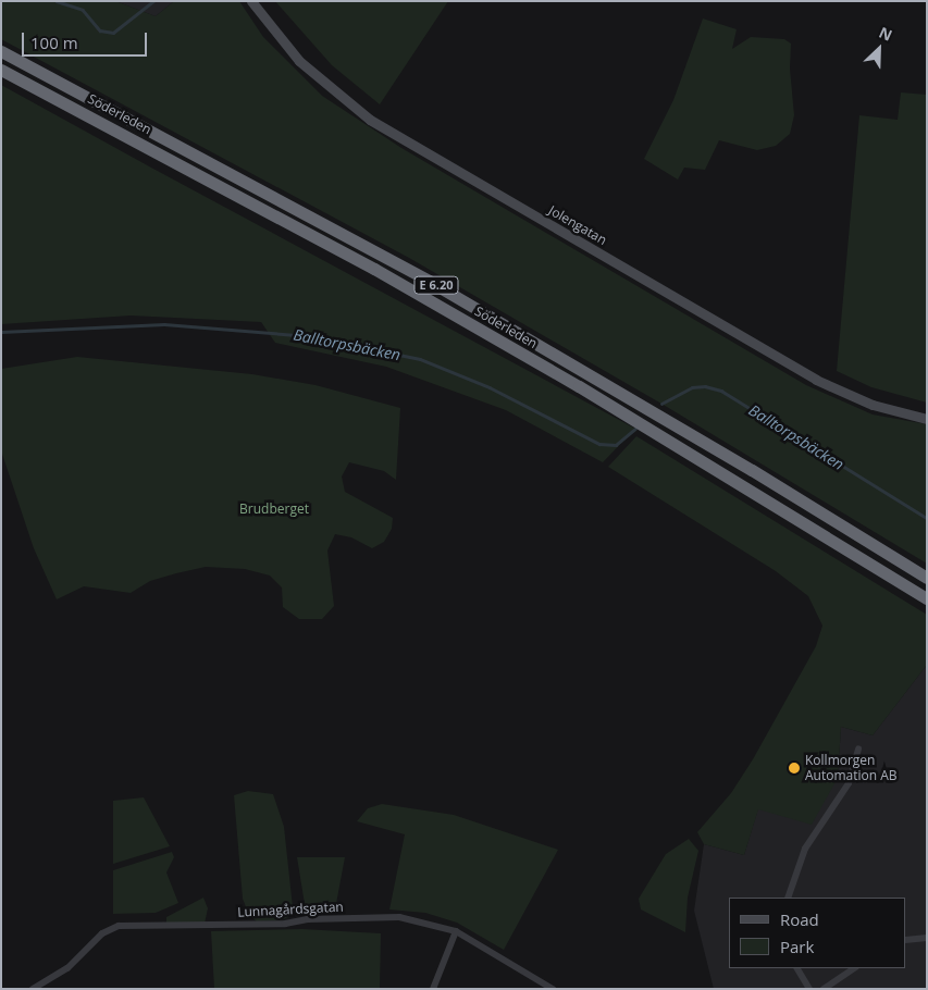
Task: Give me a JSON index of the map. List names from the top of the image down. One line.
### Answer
{"streets":{"highway":["Söderleden","E 6.20"],"street":["Jolengatan","Lunnagårdsgatan"]},"water":["Balltorpsbäcken"],"parks":["Brudberget"],"places":["Kollmorgen Automation AB"],"legend":["Road","Park"],"scale_bar":"100 m","north":"top right"}
